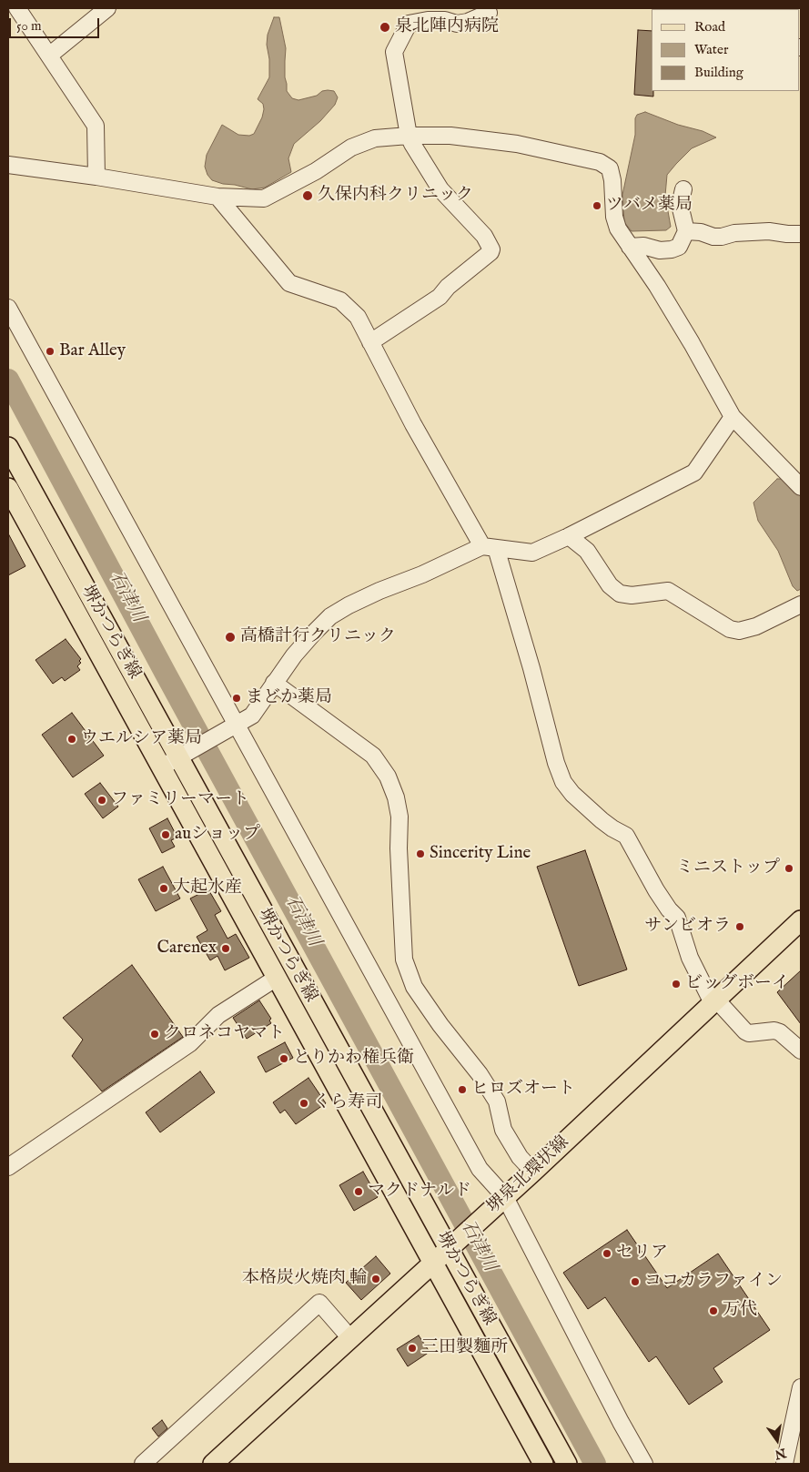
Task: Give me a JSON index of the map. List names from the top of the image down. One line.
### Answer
{"streets":{"main road":["堺かつらぎ線","堺泉北環状線"]},"crossings":[["堺かつらぎ線","堺泉北環状線"]],"water":["石津川"],"places":["泉北陣内病院","久保内科クリニック","ツバメ薬局","Bar Alley","高橋計行クリニック","まどか薬局","ウエルシア薬局","ファミリーマート","auショップ","Sincerity Line","ミニストップ","大起水産","サンビオラ","Carenex","ビッグボーイ","クロネコヤマト","とりかわ権兵衛","ヒロズオート","くら寿司","マクドナルド","セリア","本格炭火焼肉 輪","ココカラファイン","万代","三田製麵所"],"legend":["Road","Water","Building"],"scale_bar":"50 m","north":"bottom"}
